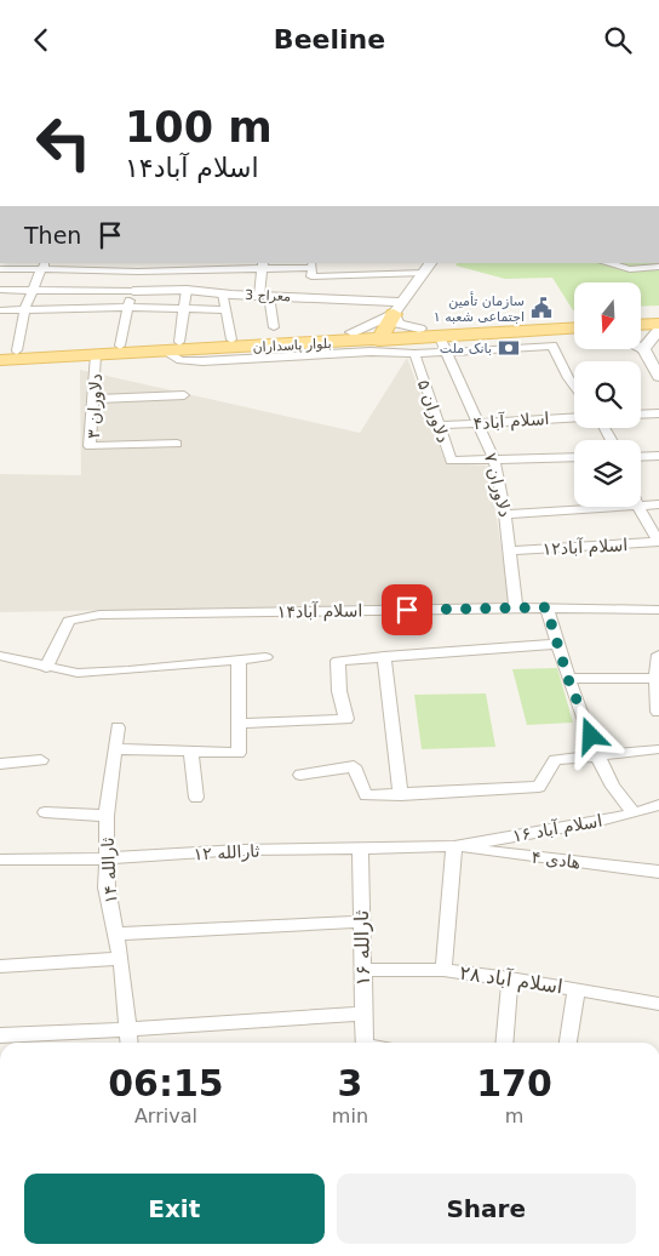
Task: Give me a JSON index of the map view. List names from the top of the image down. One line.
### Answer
{"streets":{"main road":["بلوار پاسداران"],"street":["معراج 3","دلاوران ۳","دلاوران ۵","اسلام آباد۴","دلاوران ۷","اسلام آباد۱۲","اسلام آباد۱۴","اسلام آباد ۱۶","ثارالله ۱۲","هادی ۴","ثارالله ۱۴","ثارالله ۱۶","اسلام آباد ۲۸"]},"crossings":[["بلوار پاسداران","دلاوران ۳"],["بلوار پاسداران","دلاوران ۷"],["دلاوران ۵","اسلام آباد۴"],["دلاوران ۵","دلاوران ۷"],["اسلام آباد۴","دلاوران ۷"],["دلاوران ۷","اسلام آباد۱۲"],["دلاوران ۷","اسلام آباد۱۴"],["اسلام آباد ۱۶","ثارالله ۱۲"],["اسلام آباد ۱۶","هادی ۴"],["ثارالله ۱۲","هادی ۴"],["ثارالله ۱۲","ثارالله ۱۴"],["ثارالله ۱۲","ثارالله ۱۶"],["ثارالله ۱۶","اسلام آباد ۲۸"]],"places":{"public building":["سازمان تأمین اجتماعی شعبه ۱"],"bank":["بانک ملت"]},"north":"bottom","page":{"header":"Beeline","turn":["100 m","اسلام آباد۱۴"],"then":"Then","eta":["06:15","Arrival","3","min","170","m"],"buttons":["Exit","Share"]}}
